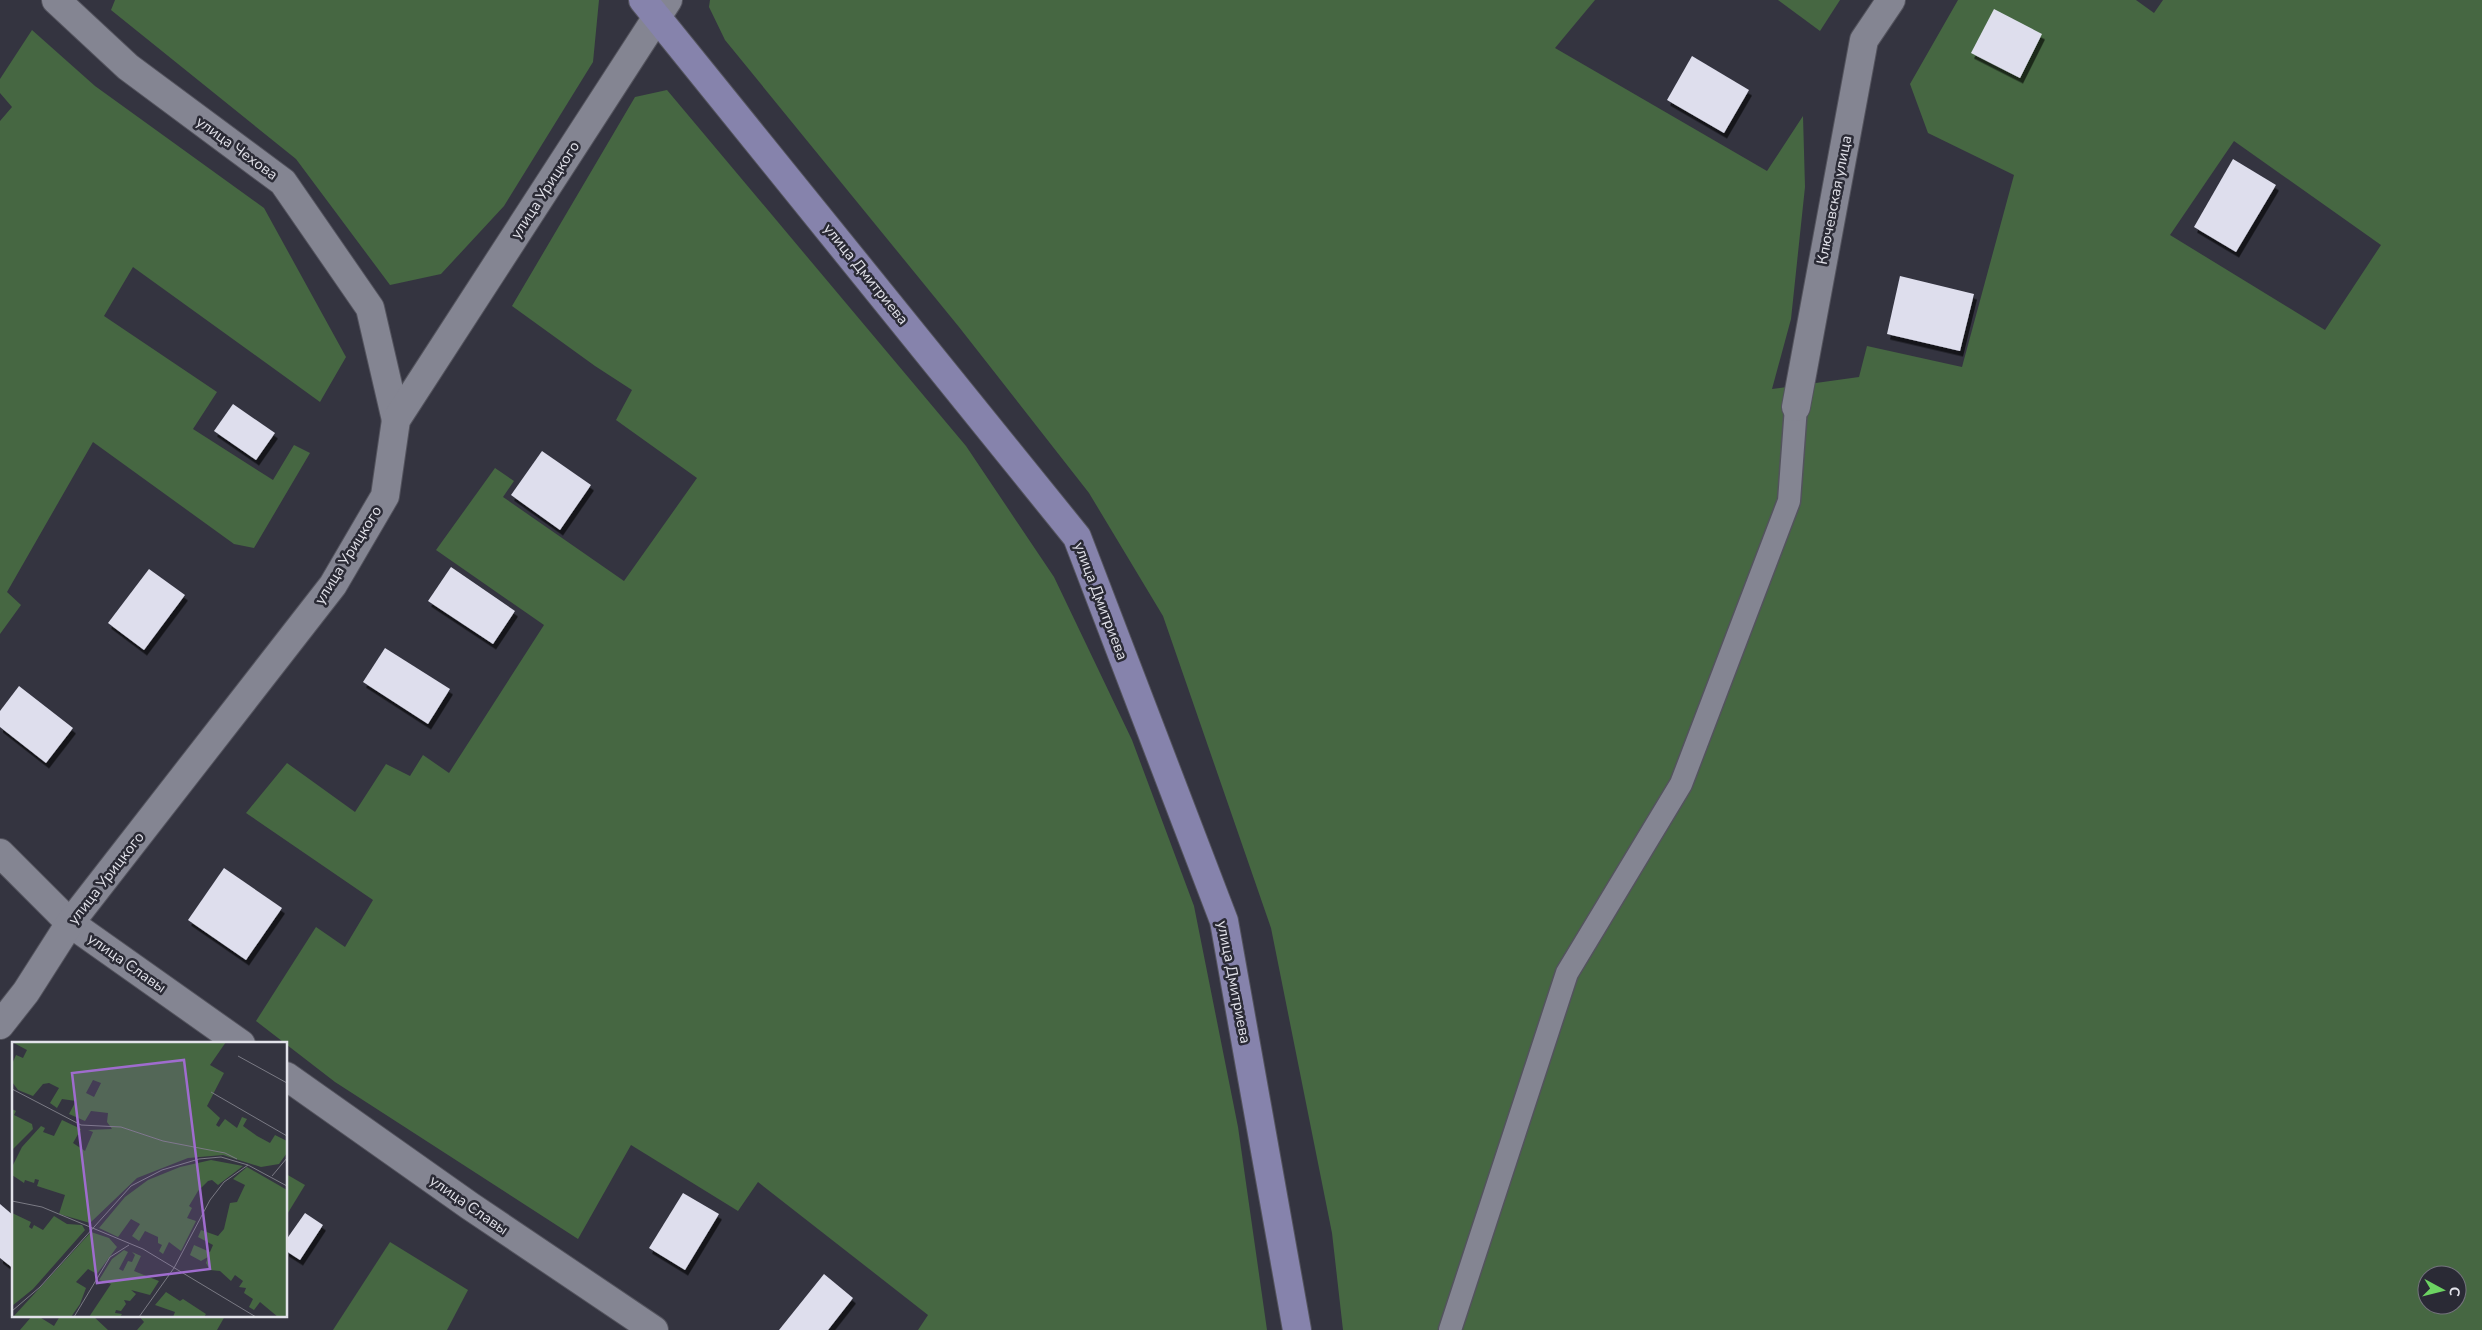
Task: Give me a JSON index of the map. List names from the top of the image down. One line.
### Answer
{"streets":{"street":["улица Чехова","улица Урицкого","Ключевская улица","улица Дмитриева","улица Славы"]},"crossings":[["улица Чехова","улица Урицкого"],["улица Урицкого","улица Дмитриева"],["улица Урицкого","улица Славы"]],"north":"right"}
